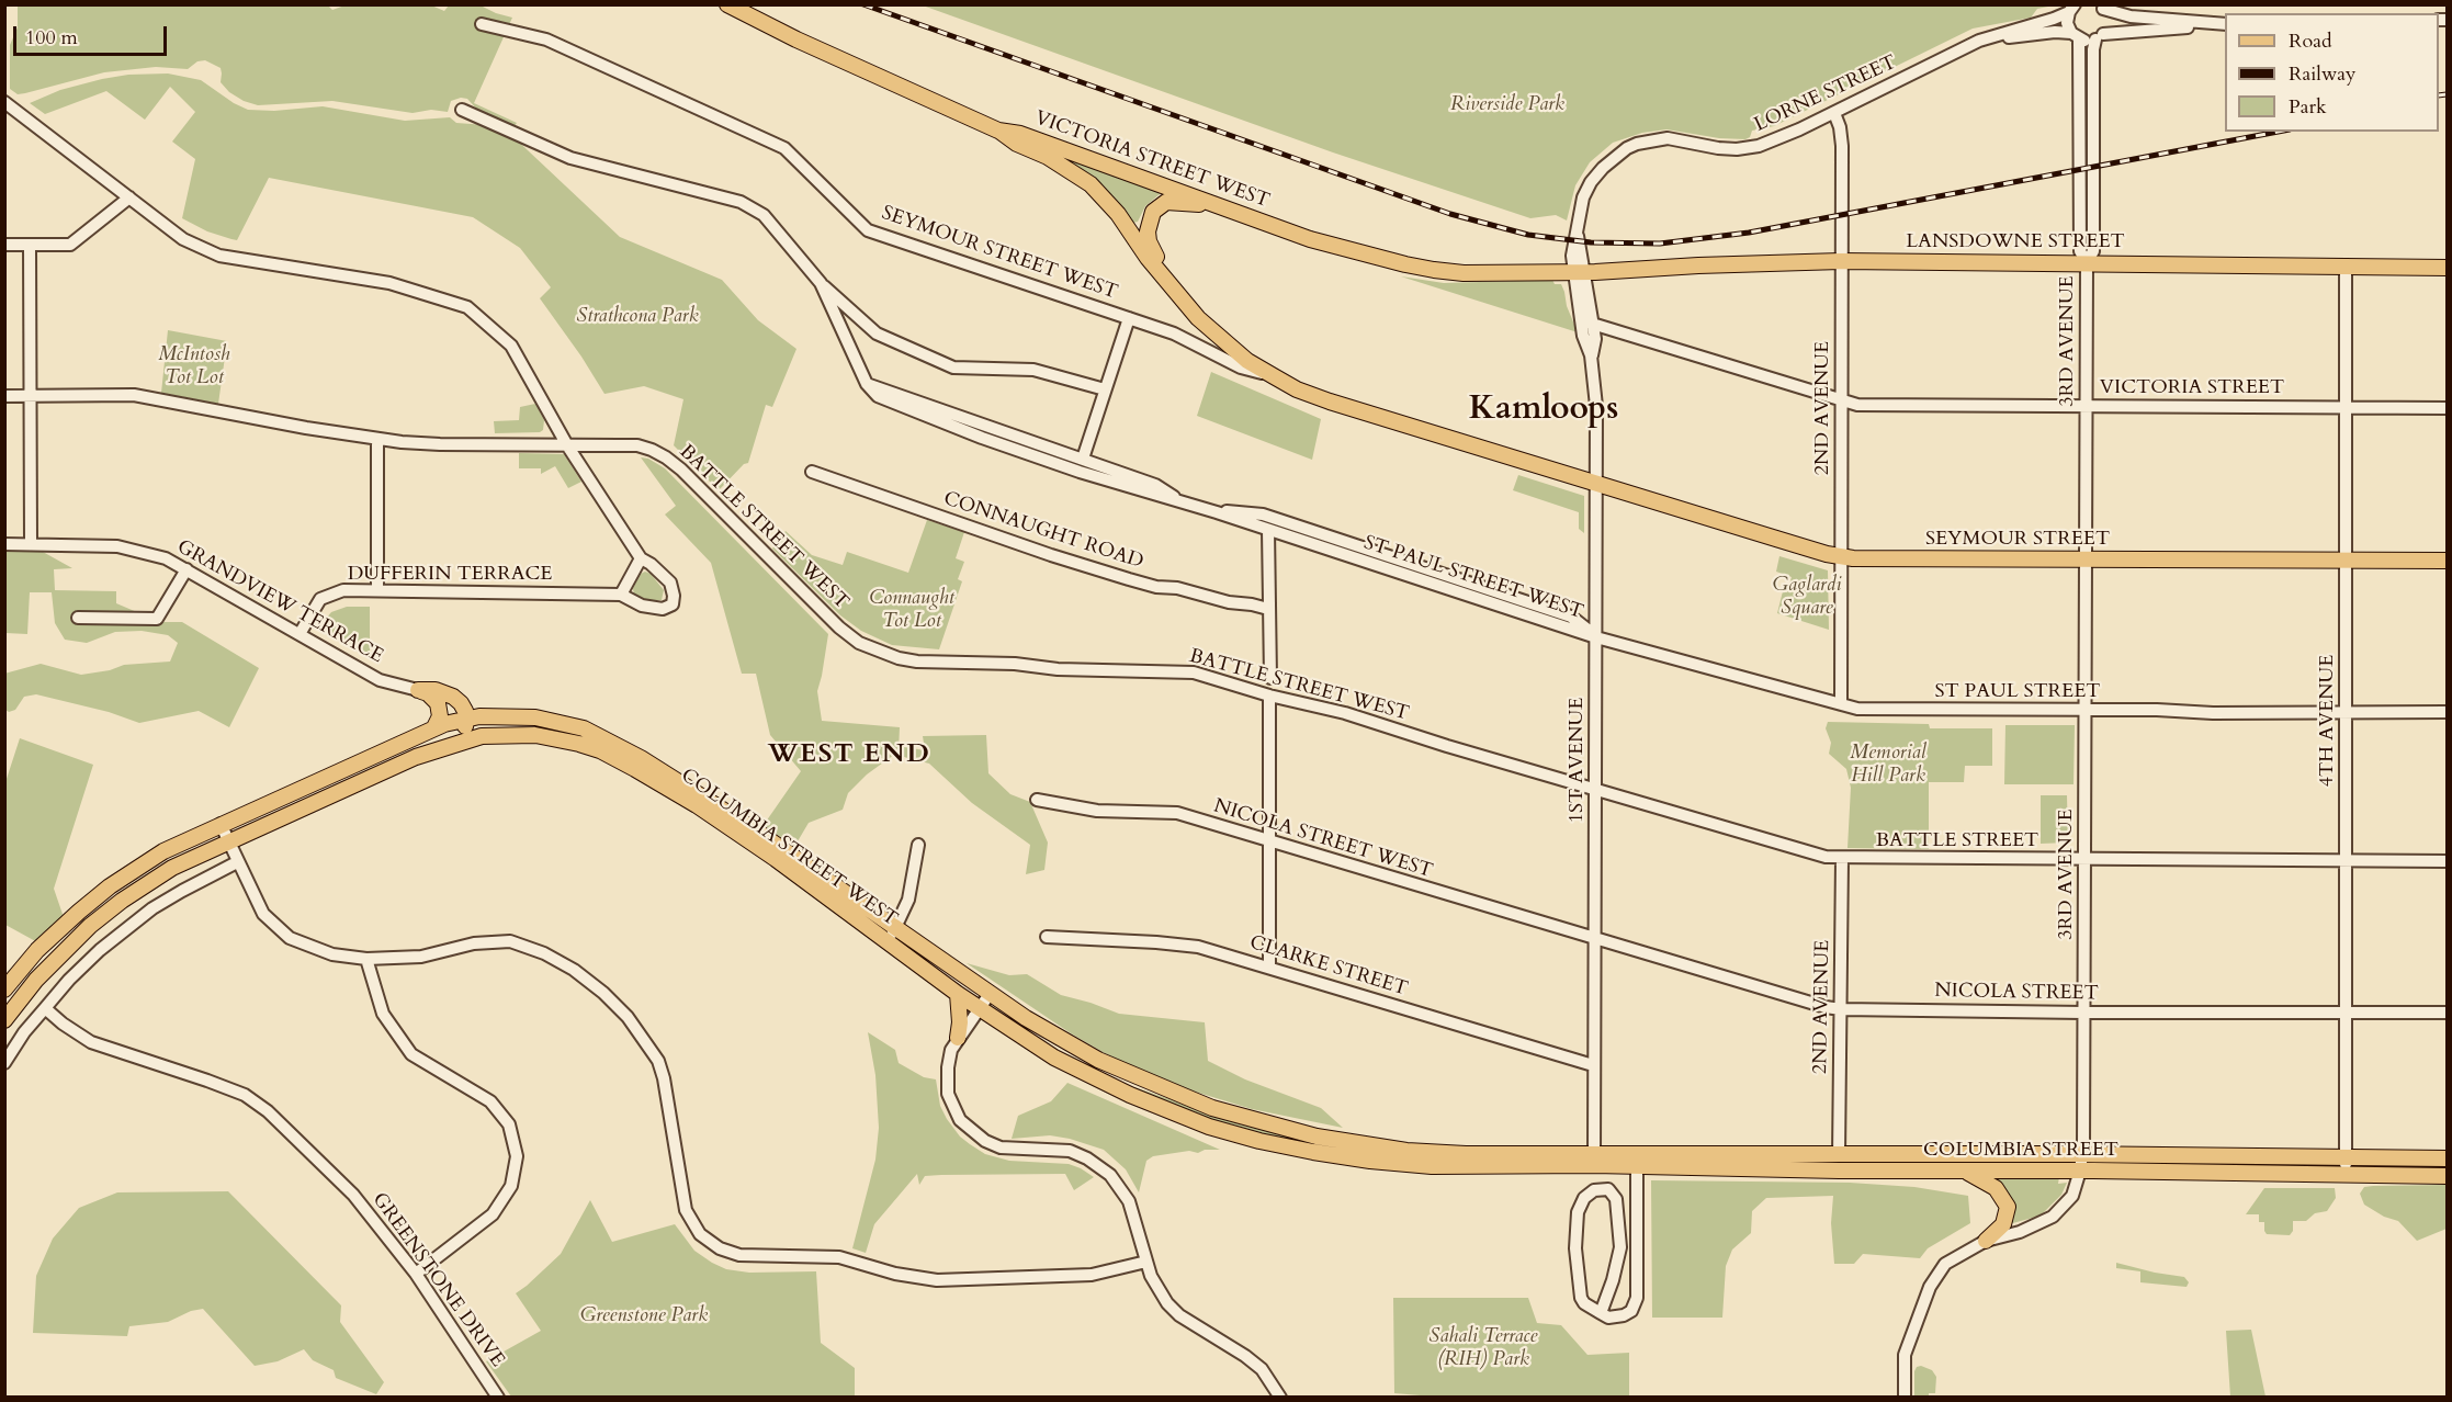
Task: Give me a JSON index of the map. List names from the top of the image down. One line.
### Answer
{"streets":{"main road":["VICTORIA STREET WEST","LANSDOWNE STREET","SEYMOUR STREET WEST","SEYMOUR STREET","COLUMBIA STREET WEST","COLUMBIA STREET"],"street":["LORNE STREET","3RD AVENUE","VICTORIA STREET","2ND AVENUE","BATTLE STREET WEST","CONNAUGHT ROAD","DUFFERIN TERRACE","ST PAUL STREET WEST","GRANDVIEW TERRACE","ST PAUL STREET","4TH AVENUE","1ST AVENUE","NICOLA STREET WEST","BATTLE STREET","CLARKE STREET","NICOLA STREET","GREENSTONE DRIVE"]},"crossings":[["LORNE STREET","VICTORIA STREET WEST"],["LORNE STREET","LANSDOWNE STREET"],["LORNE STREET","3RD AVENUE"],["LORNE STREET","2ND AVENUE"],["LORNE STREET","1ST AVENUE"],["VICTORIA STREET WEST","LANSDOWNE STREET"],["VICTORIA STREET WEST","SEYMOUR STREET WEST"],["VICTORIA STREET WEST","1ST AVENUE"],["LANSDOWNE STREET","3RD AVENUE"],["LANSDOWNE STREET","2ND AVENUE"],["LANSDOWNE STREET","4TH AVENUE"],["LANSDOWNE STREET","1ST AVENUE"],["SEYMOUR STREET WEST","SEYMOUR STREET"],["SEYMOUR STREET WEST","1ST AVENUE"],["3RD AVENUE","VICTORIA STREET"],["3RD AVENUE","SEYMOUR STREET"],["3RD AVENUE","ST PAUL STREET"],["3RD AVENUE","BATTLE STREET"],["3RD AVENUE","NICOLA STREET"],["3RD AVENUE","COLUMBIA STREET"],["VICTORIA STREET","2ND AVENUE"],["VICTORIA STREET","4TH AVENUE"],["VICTORIA STREET","1ST AVENUE"],["2ND AVENUE","SEYMOUR STREET"],["2ND AVENUE","ST PAUL STREET"],["2ND AVENUE","BATTLE STREET"],["2ND AVENUE","NICOLA STREET"],["2ND AVENUE","COLUMBIA STREET"],["BATTLE STREET WEST","1ST AVENUE"],["BATTLE STREET WEST","BATTLE STREET"],["SEYMOUR STREET","4TH AVENUE"],["SEYMOUR STREET","1ST AVENUE"],["DUFFERIN TERRACE","GRANDVIEW TERRACE"],["ST PAUL STREET WEST","ST PAUL STREET"],["ST PAUL STREET WEST","1ST AVENUE"],["ST PAUL STREET","4TH AVENUE"],["ST PAUL STREET","1ST AVENUE"],["4TH AVENUE","BATTLE STREET"],["4TH AVENUE","NICOLA STREET"],["4TH AVENUE","COLUMBIA STREET"],["1ST AVENUE","NICOLA STREET WEST"],["1ST AVENUE","BATTLE STREET"],["1ST AVENUE","COLUMBIA STREET WEST"],["1ST AVENUE","CLARKE STREET"],["1ST AVENUE","NICOLA STREET"],["1ST AVENUE","COLUMBIA STREET"],["NICOLA STREET WEST","NICOLA STREET"],["COLUMBIA STREET WEST","COLUMBIA STREET"]],"districts":["Kamloops","WEST END"],"parks":["Riverside Park","Strathcona Park","McIntosh Tot Lot","Gaglardi Square","Connaught Tot Lot","Memorial Hill Park","Greenstone Park","Sahali Terrace (RIH) Park"],"legend":["Road","Railway","Park"],"scale_bar":"100 m"}
